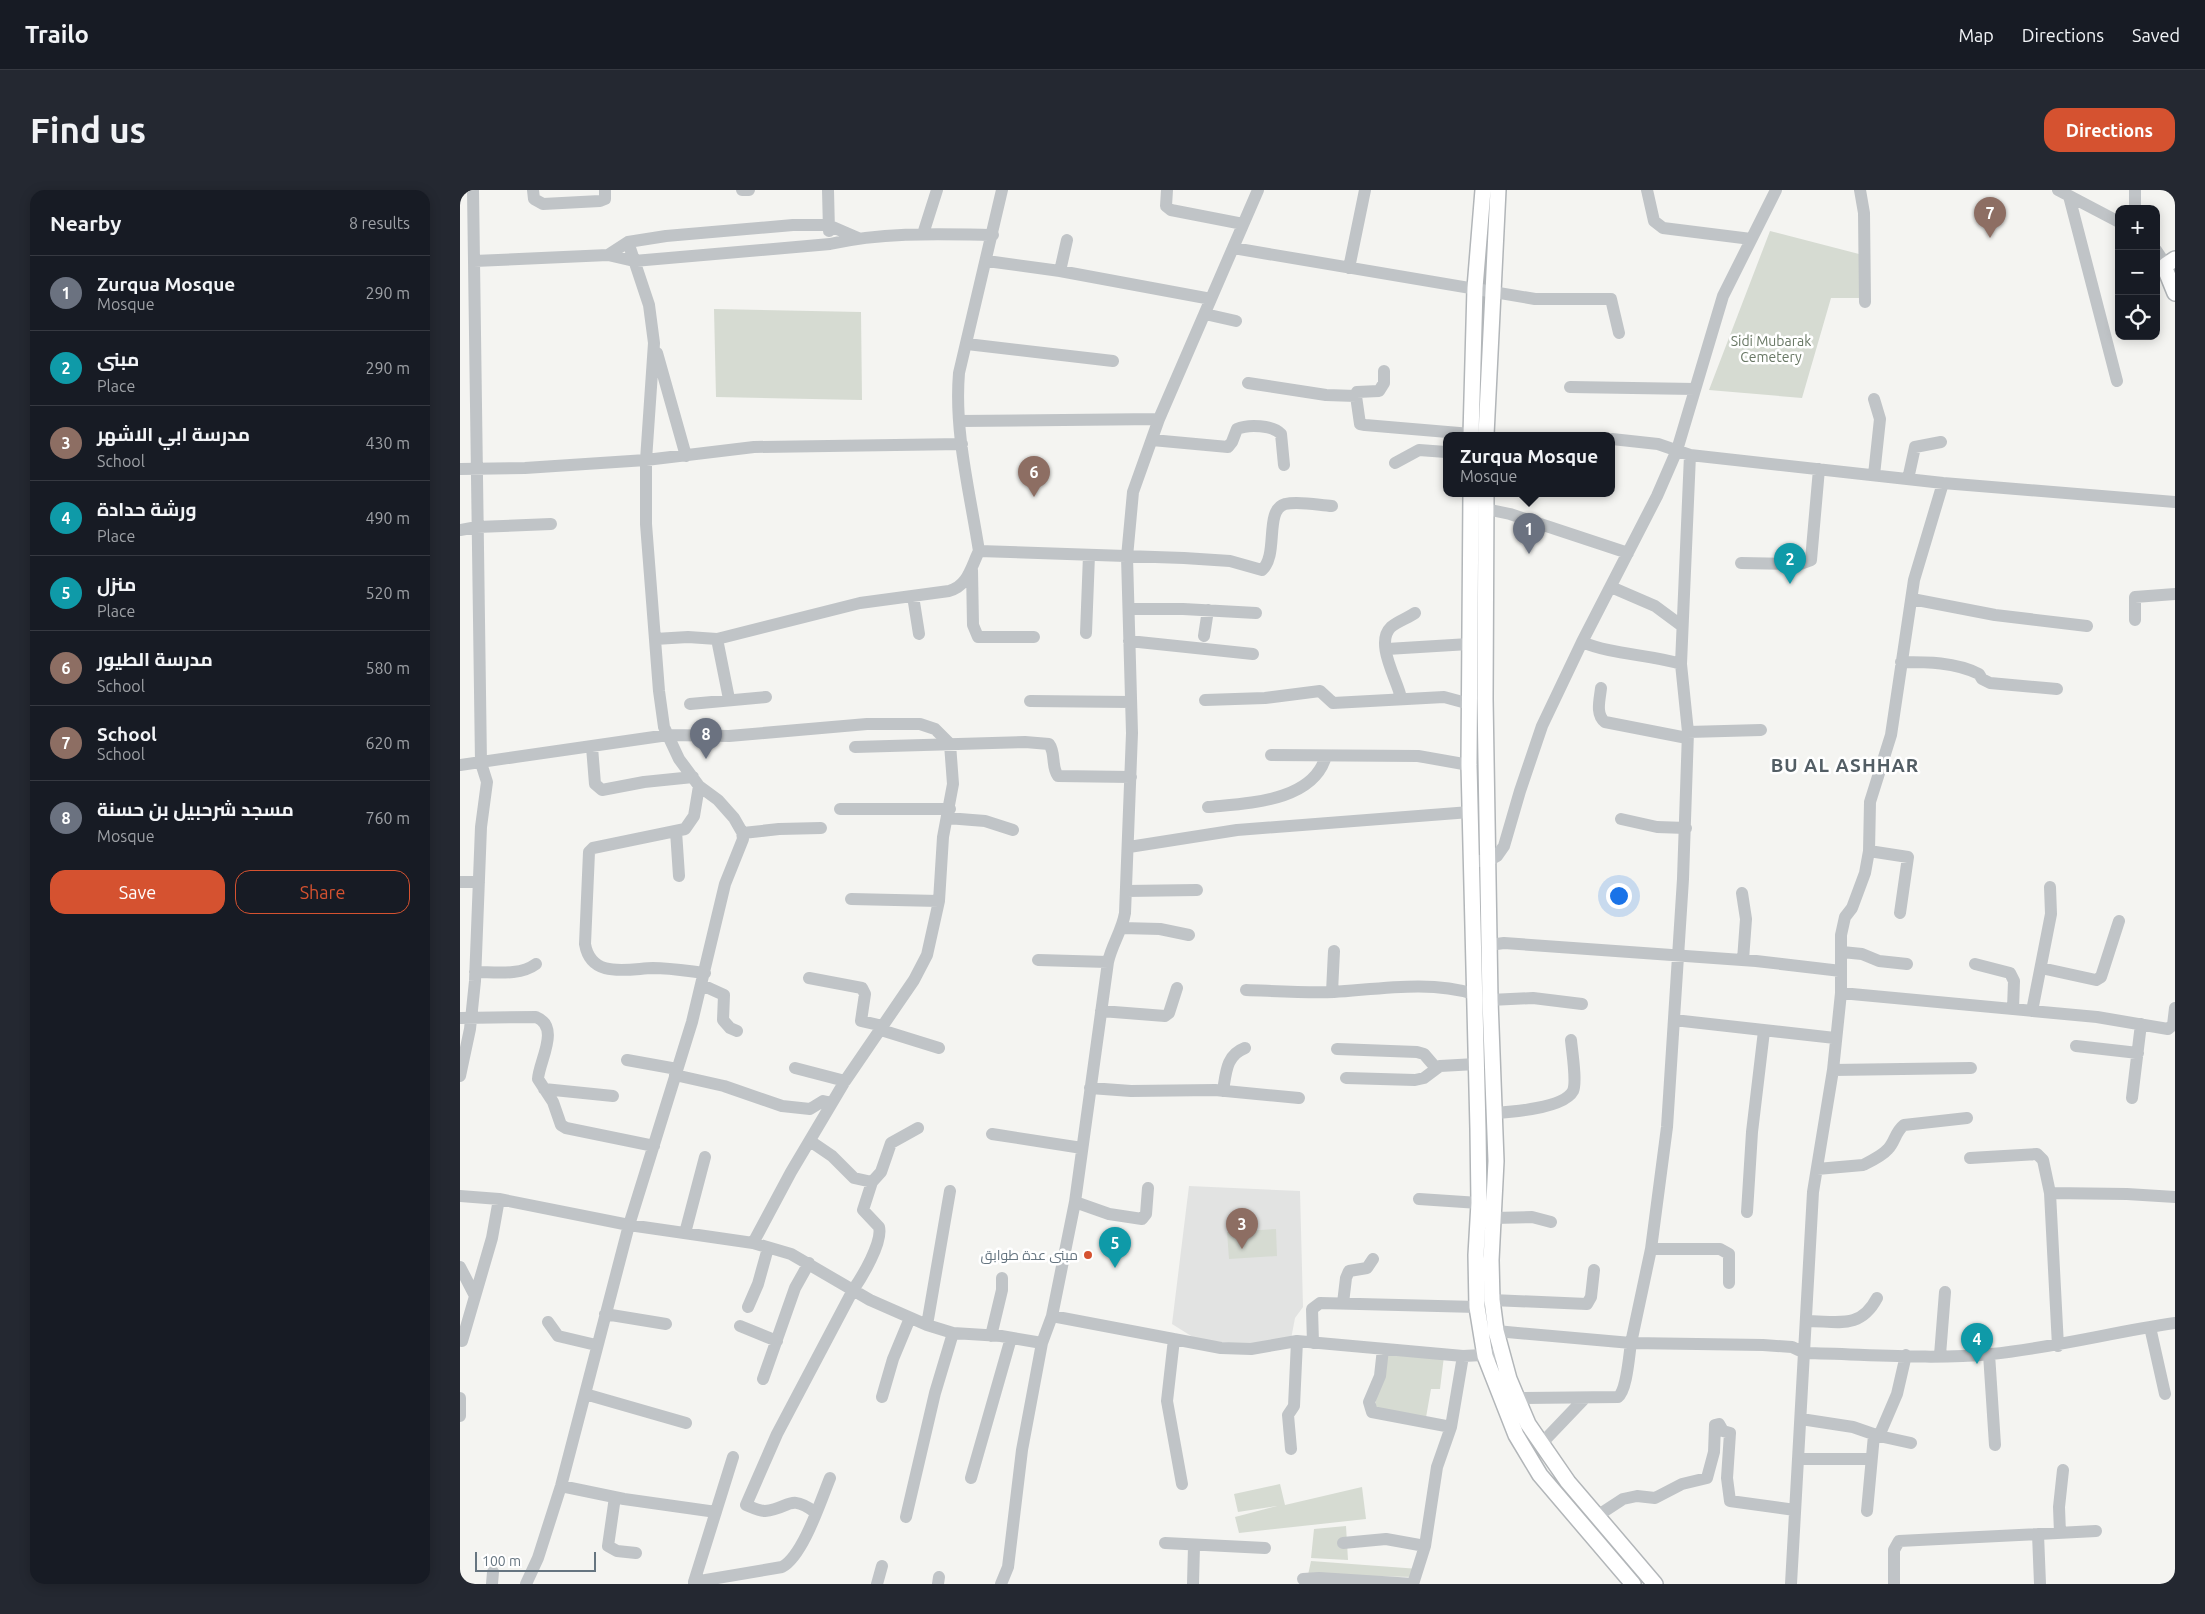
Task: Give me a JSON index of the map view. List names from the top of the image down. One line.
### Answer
{"districts":["BU AL ASHHAR"],"parks":["Sidi Mubarak Cemetery"],"places":["مبنى عدة طوابق"],"scale_bar":"100 m","page":{"header":"Trailo","nav":["Map","Directions","Saved"],"buttons":["Directions",["Save","Share"]],"title":"Find us","heading":["Nearby","8 results"],"pins":["7","6","1","2","8","3","5","4"],"map_buttons":["+","−"],"list":[{"mark":"1","name":"Zurqua Mosque","note":"Mosque","value":"290 m"},{"mark":"2","name":"مبنى","note":"Place","value":"290 m"},{"mark":"3","name":"مدرسة ابي الاشهر","note":"School","value":"430 m"},{"mark":"4","name":"ورشة حدادة","note":"Place","value":"490 m"},{"mark":"5","name":"منزل","note":"Place","value":"520 m"},{"mark":"6","name":"مدرسة الطيور","note":"School","value":"580 m"},{"mark":"7","name":"School","note":"School","value":"620 m"},{"mark":"8","name":"مسجد شرحبيل بن حسنة","note":"Mosque","value":"760 m"}],"popup":["Zurqua Mosque","Mosque"],"scale":"100 m"}}
